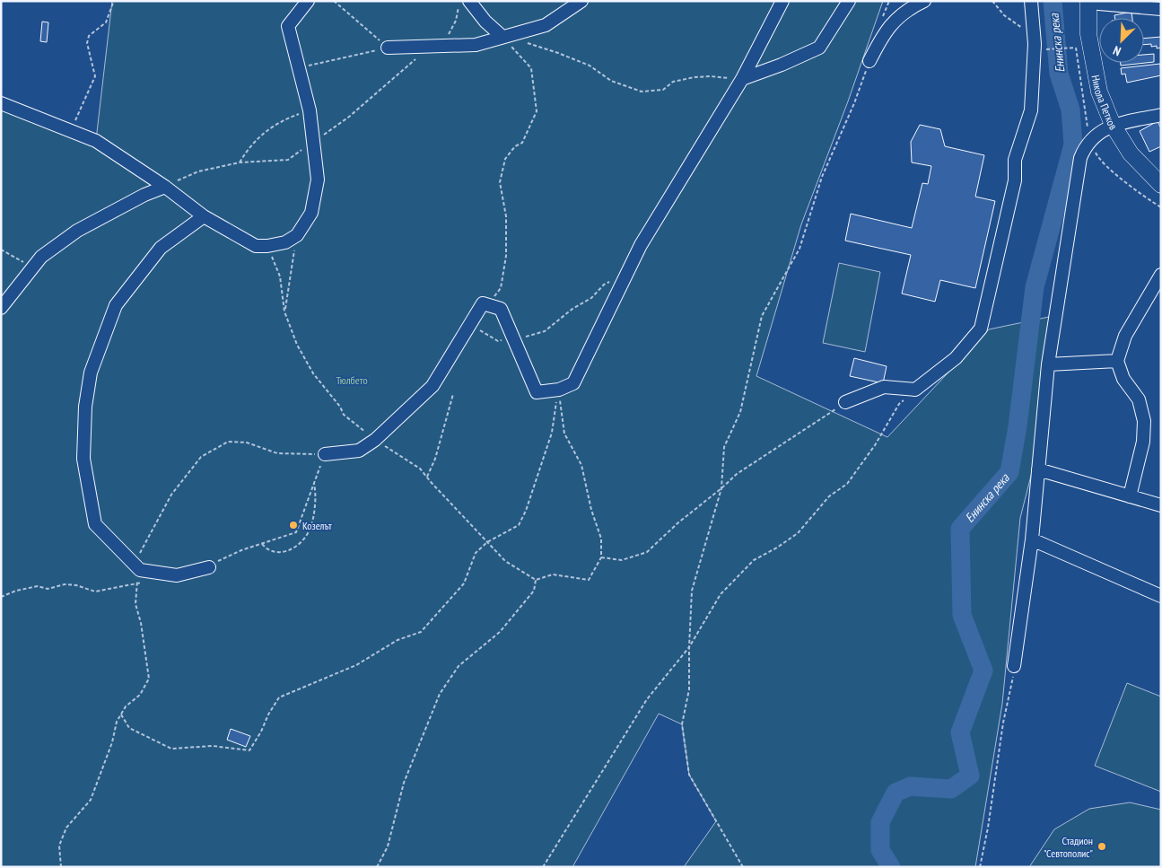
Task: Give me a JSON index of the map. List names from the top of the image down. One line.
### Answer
{"streets":{"main road":["Никола Петков"]},"water":["Енинска река"],"parks":["Тюлбето"],"places":["Козелът","Стадион \"Севтополис\""],"north":"bottom left"}
